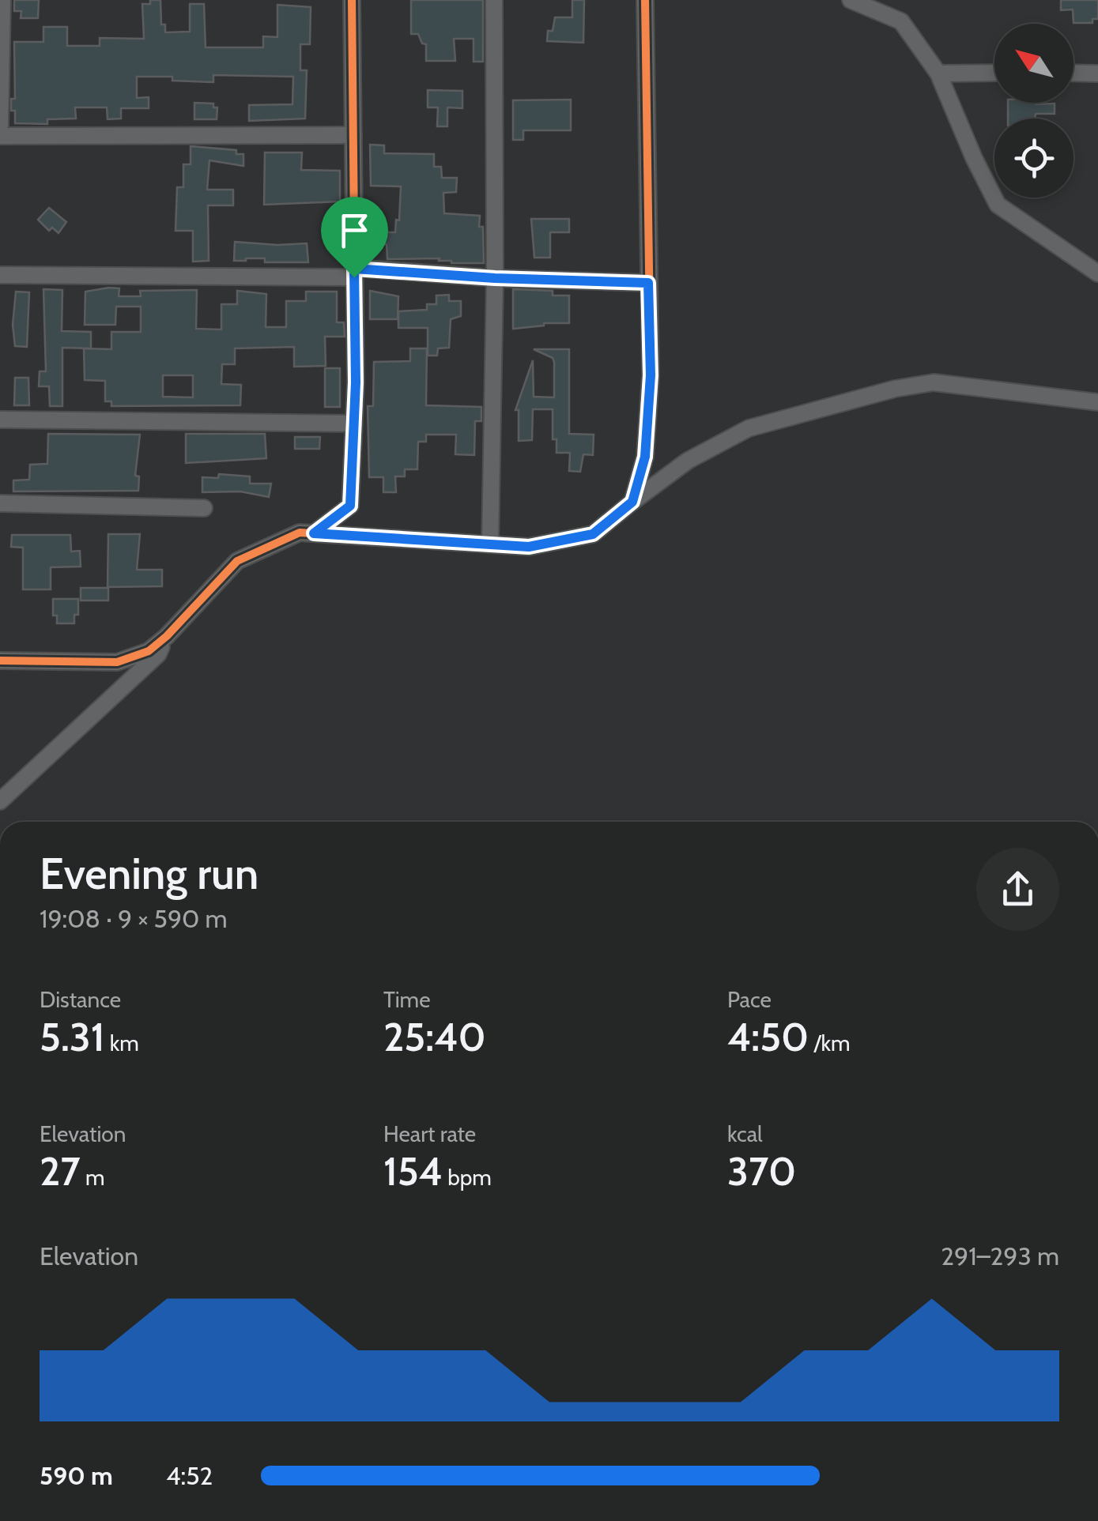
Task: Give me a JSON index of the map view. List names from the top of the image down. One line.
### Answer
{"north":"top left","page":{"heading":["Evening run","19:08 · 9 × 590 m"],"stats":[["Distance","5.31 km"],["Time","25:40"],["Pace","4:50 /km"],["Elevation","27 m"],["Heart rate","154 bpm"],["kcal","370"]],"chart":["Elevation","291–293 m"],"list":[{"name":"590 m","note":"4:52"}]}}
